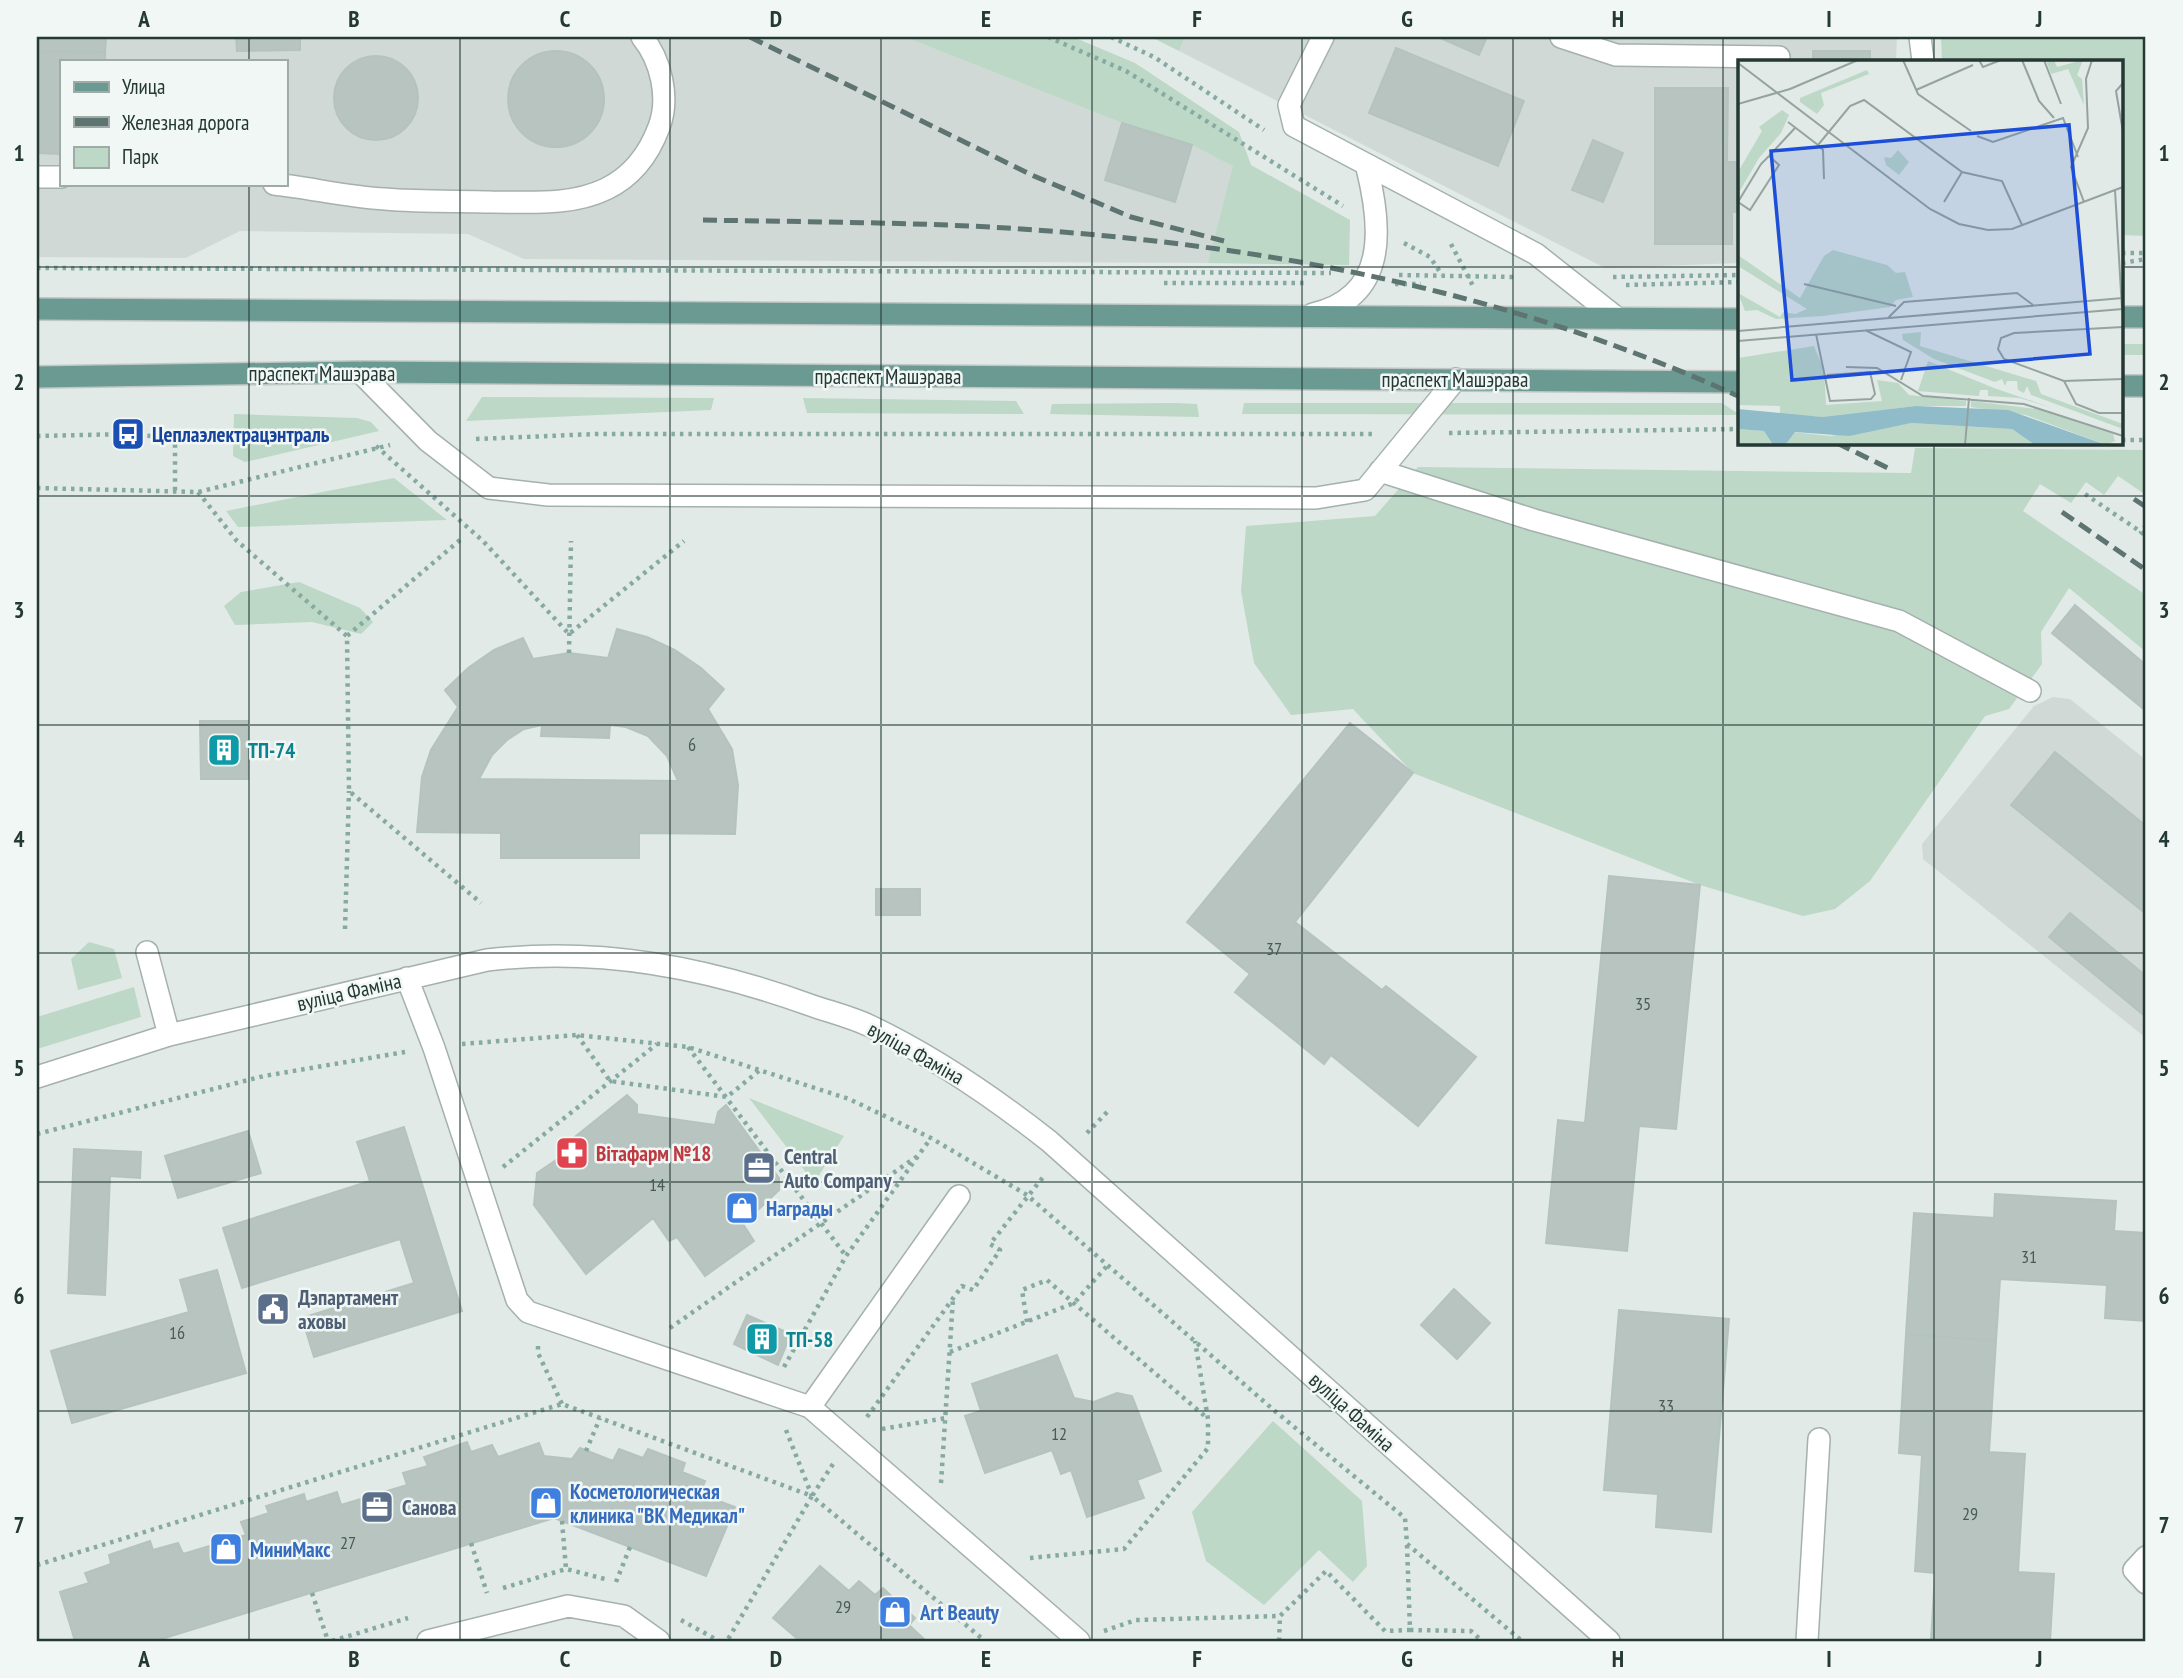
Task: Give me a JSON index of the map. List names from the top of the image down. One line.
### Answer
{"streets":{"main road":["праспект Машэрава"],"street":["вуліца Фаміна"]},"places":{"bus stop":["Цеплаэлектрацэнтраль"],"building":["ТП-74","ТП-58"],"pharmacy":["Вітафарм №18"],"office":["Central Auto Company","Санова"],"shop":["Награды","Косметологическая клиника \"ВК Медикал\"","МиниМакс","Art Beauty"],"public building":["Дэпартамент аховы"]},"house_numbers":["6","37","35","14","31","16","33","12","29","27","29"],"legend":["Улица","Железная дорога","Парк"],"grid":{"columns":["A","B","C","D","E","F","G","H","I","J"],"rows":["1","2","3","4","5","6","7"]}}
